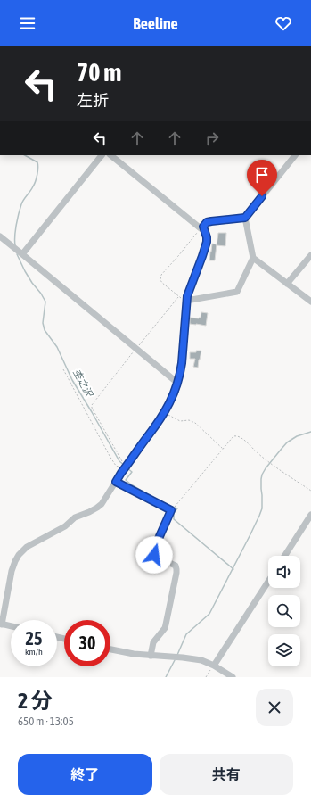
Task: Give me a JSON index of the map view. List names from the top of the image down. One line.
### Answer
{"water":["杢之沢"],"page":{"header":"Beeline","turn":["70 m","左折"],"speed":"25 km/h","limit":"30","heading":["2 分","650 m · 13:05"],"buttons":["終了","共有"]}}
